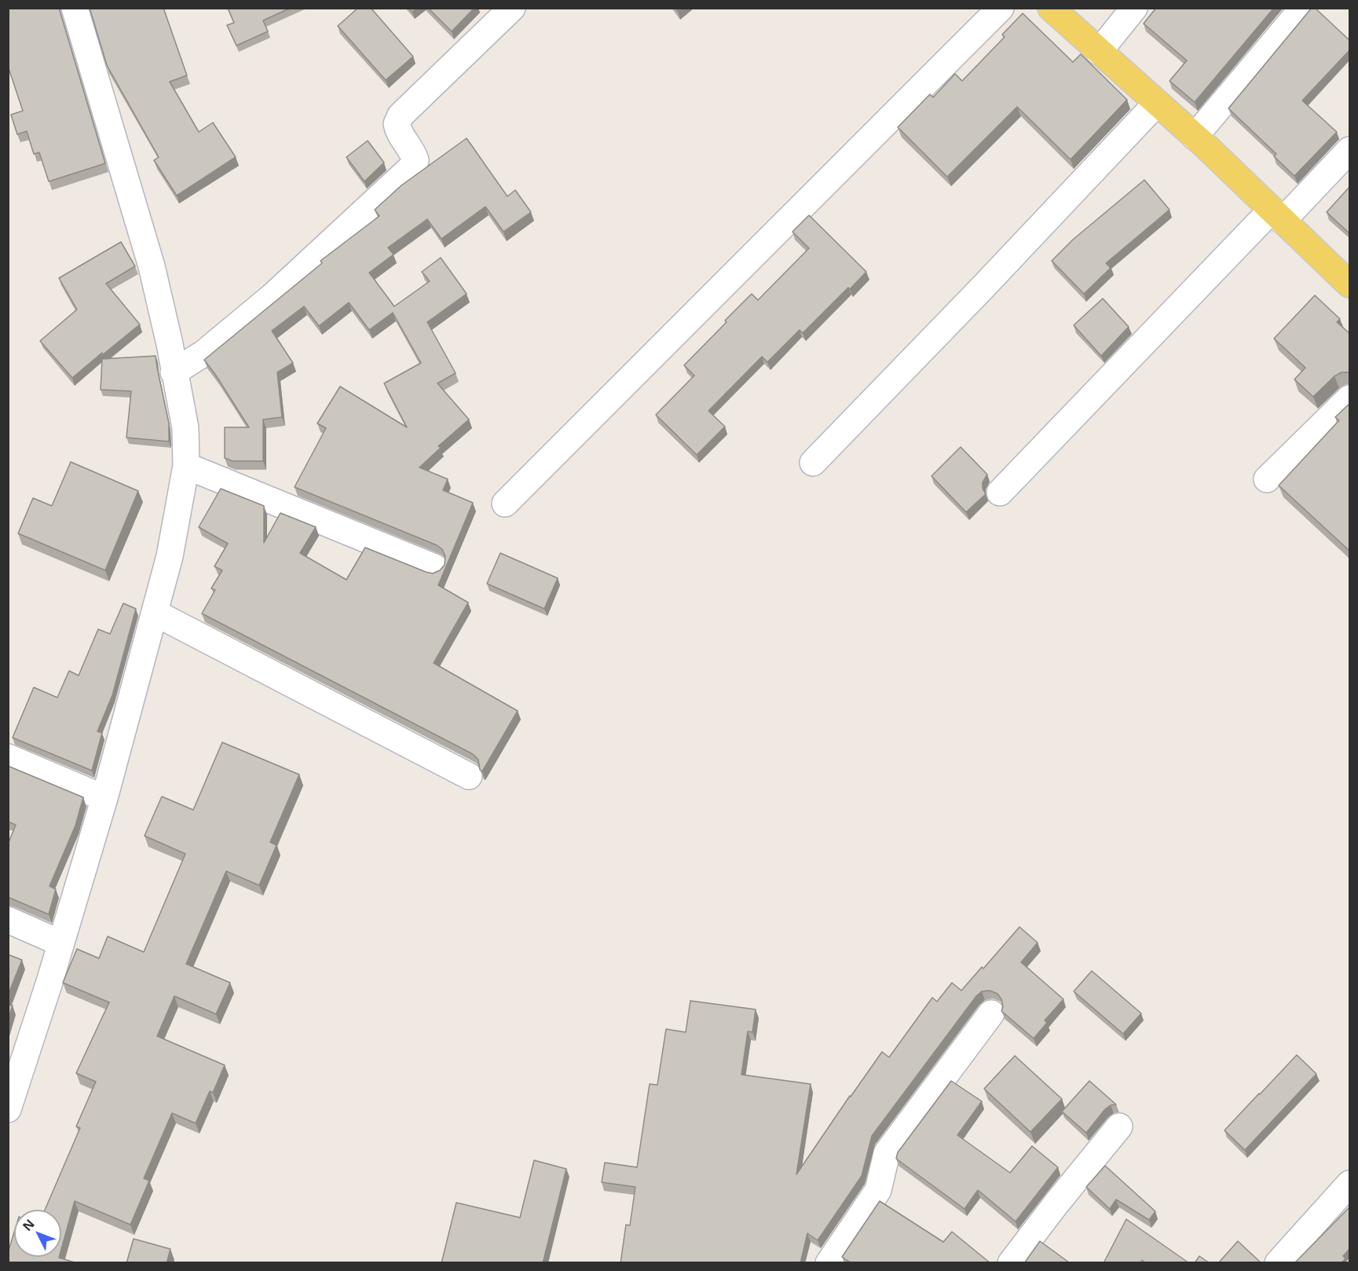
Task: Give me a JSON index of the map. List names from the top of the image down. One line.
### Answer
{"north":"top left"}
